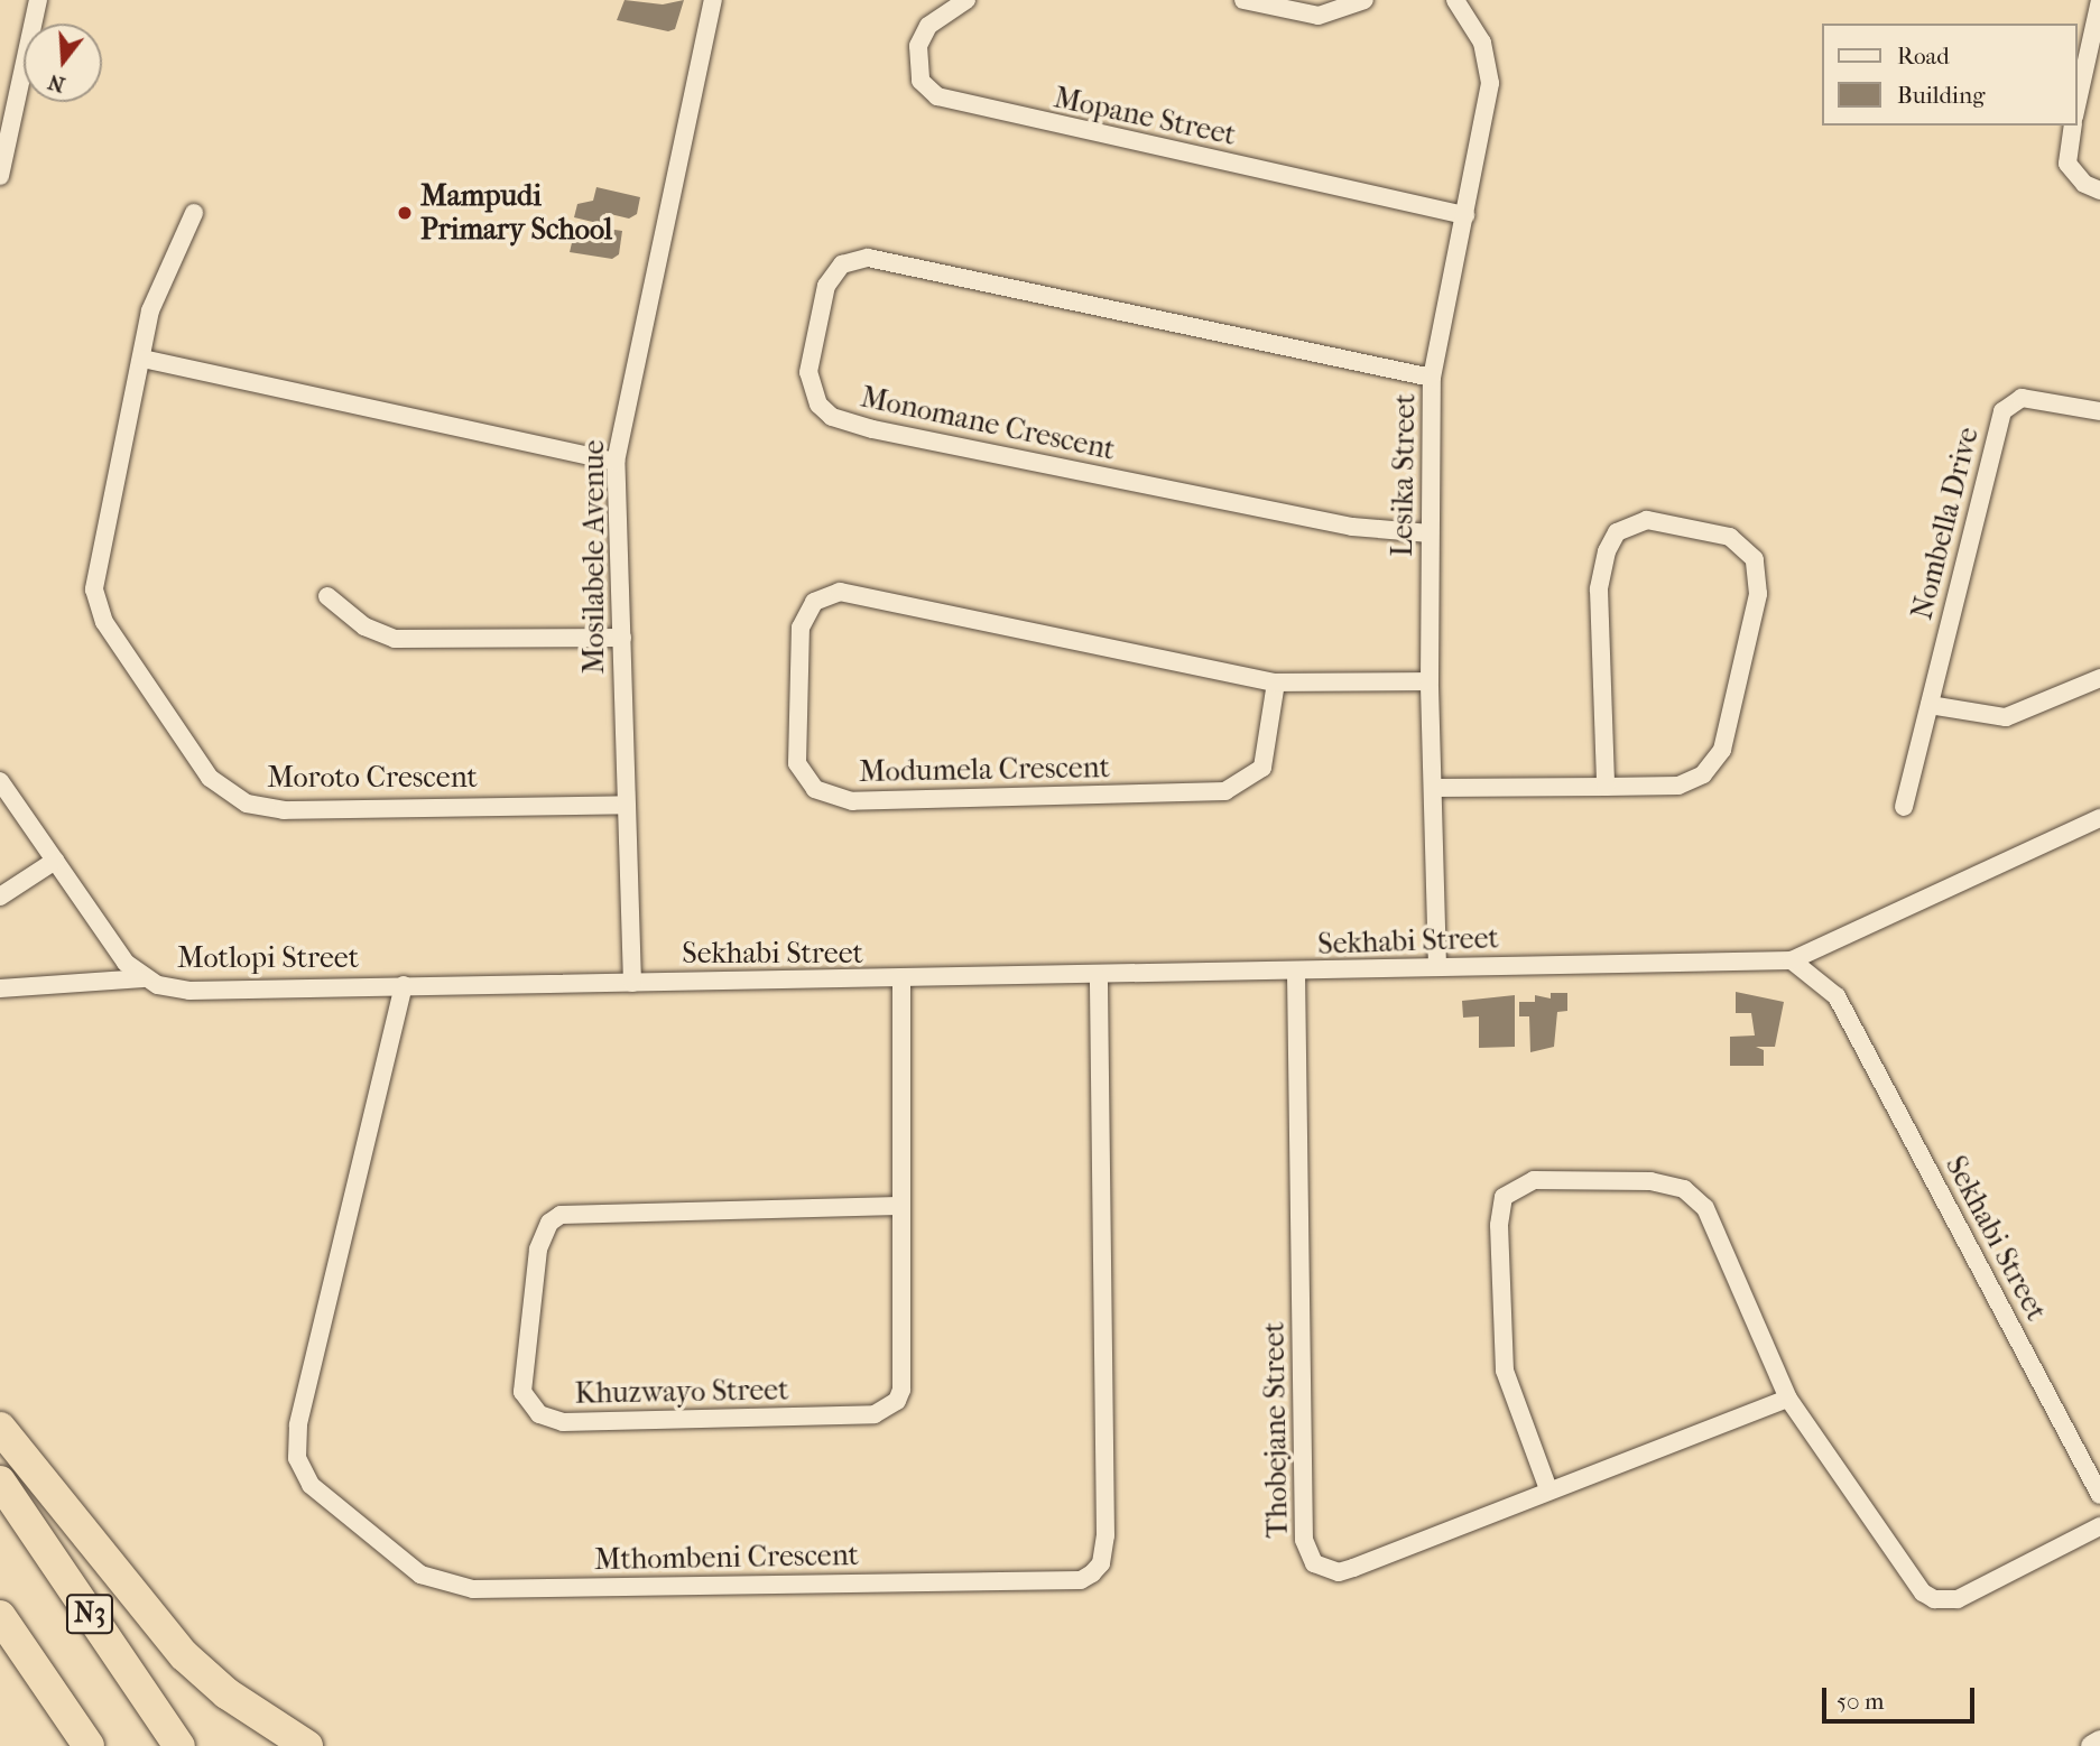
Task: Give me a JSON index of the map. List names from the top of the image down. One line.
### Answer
{"streets":{"highway":["N3"],"street":["Mopane Street","Monomane Crescent","Lesika Street","Nombella Drive","Mosilabele Avenue","Modumela Crescent","Moroto Crescent","Sekhabi Street","Motlopi Street","Khuzwayo Street","Thobejane Street","Mthombeni Crescent"]},"crossings":[["Mopane Street","Lesika Street"],["Monomane Crescent","Lesika Street"],["Lesika Street","Modumela Crescent"],["Lesika Street","Sekhabi Street"],["Mosilabele Avenue","Moroto Crescent"],["Mosilabele Avenue","Sekhabi Street"],["Sekhabi Street","Motlopi Street"],["Sekhabi Street","Khuzwayo Street"],["Sekhabi Street","Thobejane Street"],["Sekhabi Street","Mthombeni Crescent"],["Motlopi Street","Mthombeni Crescent"]],"places":["Mampudi Primary School"],"legend":["Road","Building"],"scale_bar":"50 m","north":"bottom"}
